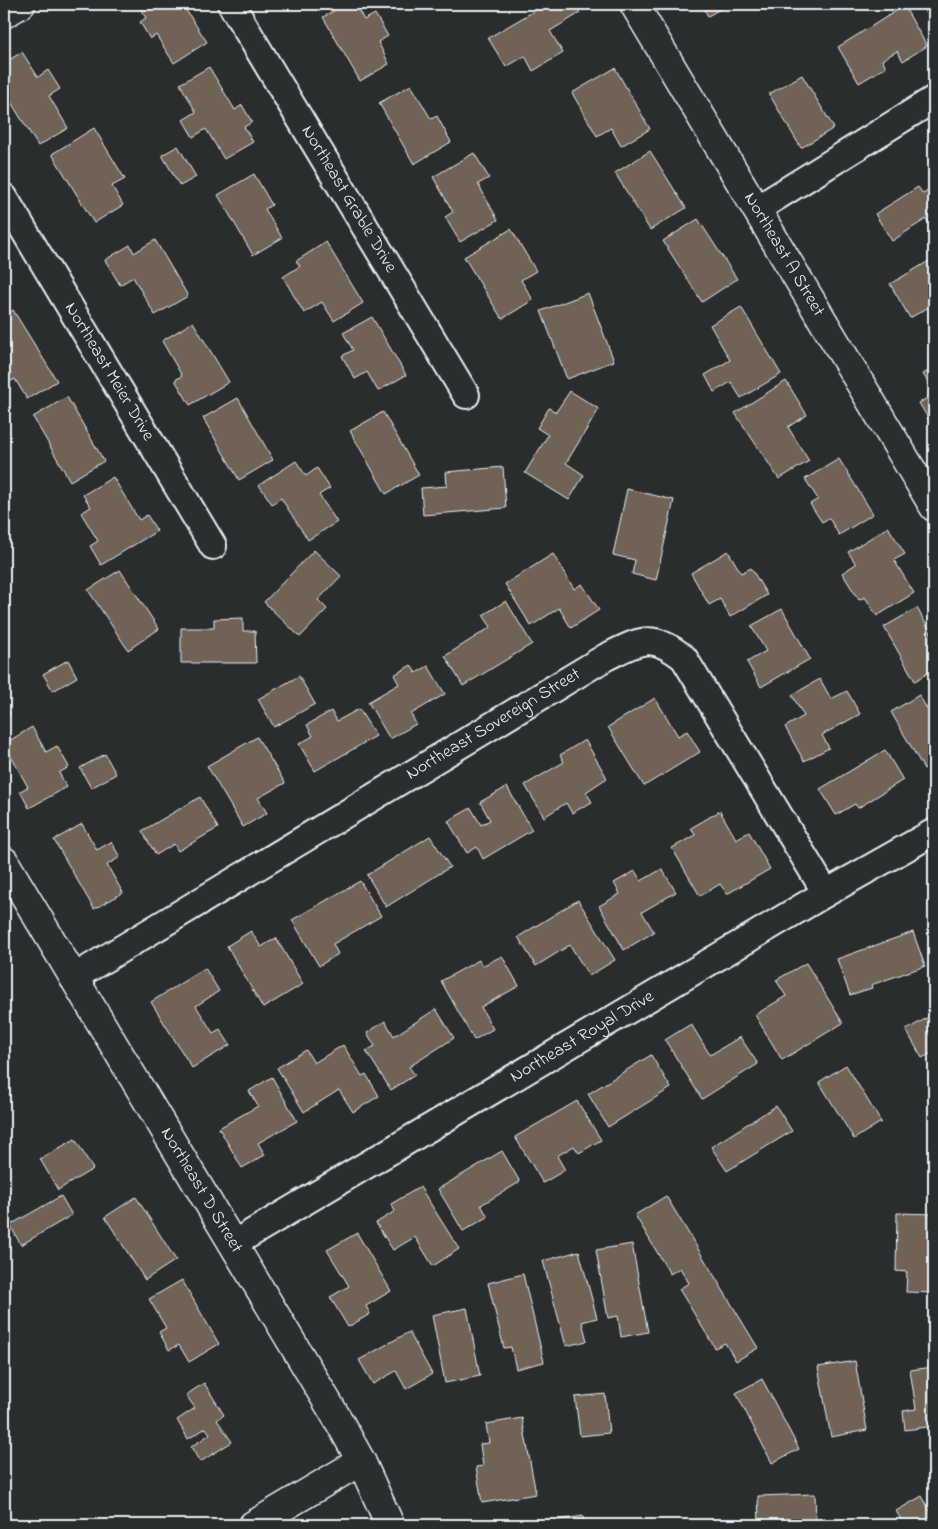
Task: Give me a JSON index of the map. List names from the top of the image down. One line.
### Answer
{"streets":{"street":["Northeast Grable Drive","Northeast A Street","Northeast Meier Drive","Northeast Sovereign Street","Northeast Royal Drive","Northeast D Street"]},"crossings":[["Northeast Sovereign Street","Northeast Royal Drive"],["Northeast Sovereign Street","Northeast D Street"],["Northeast Royal Drive","Northeast D Street"]]}
